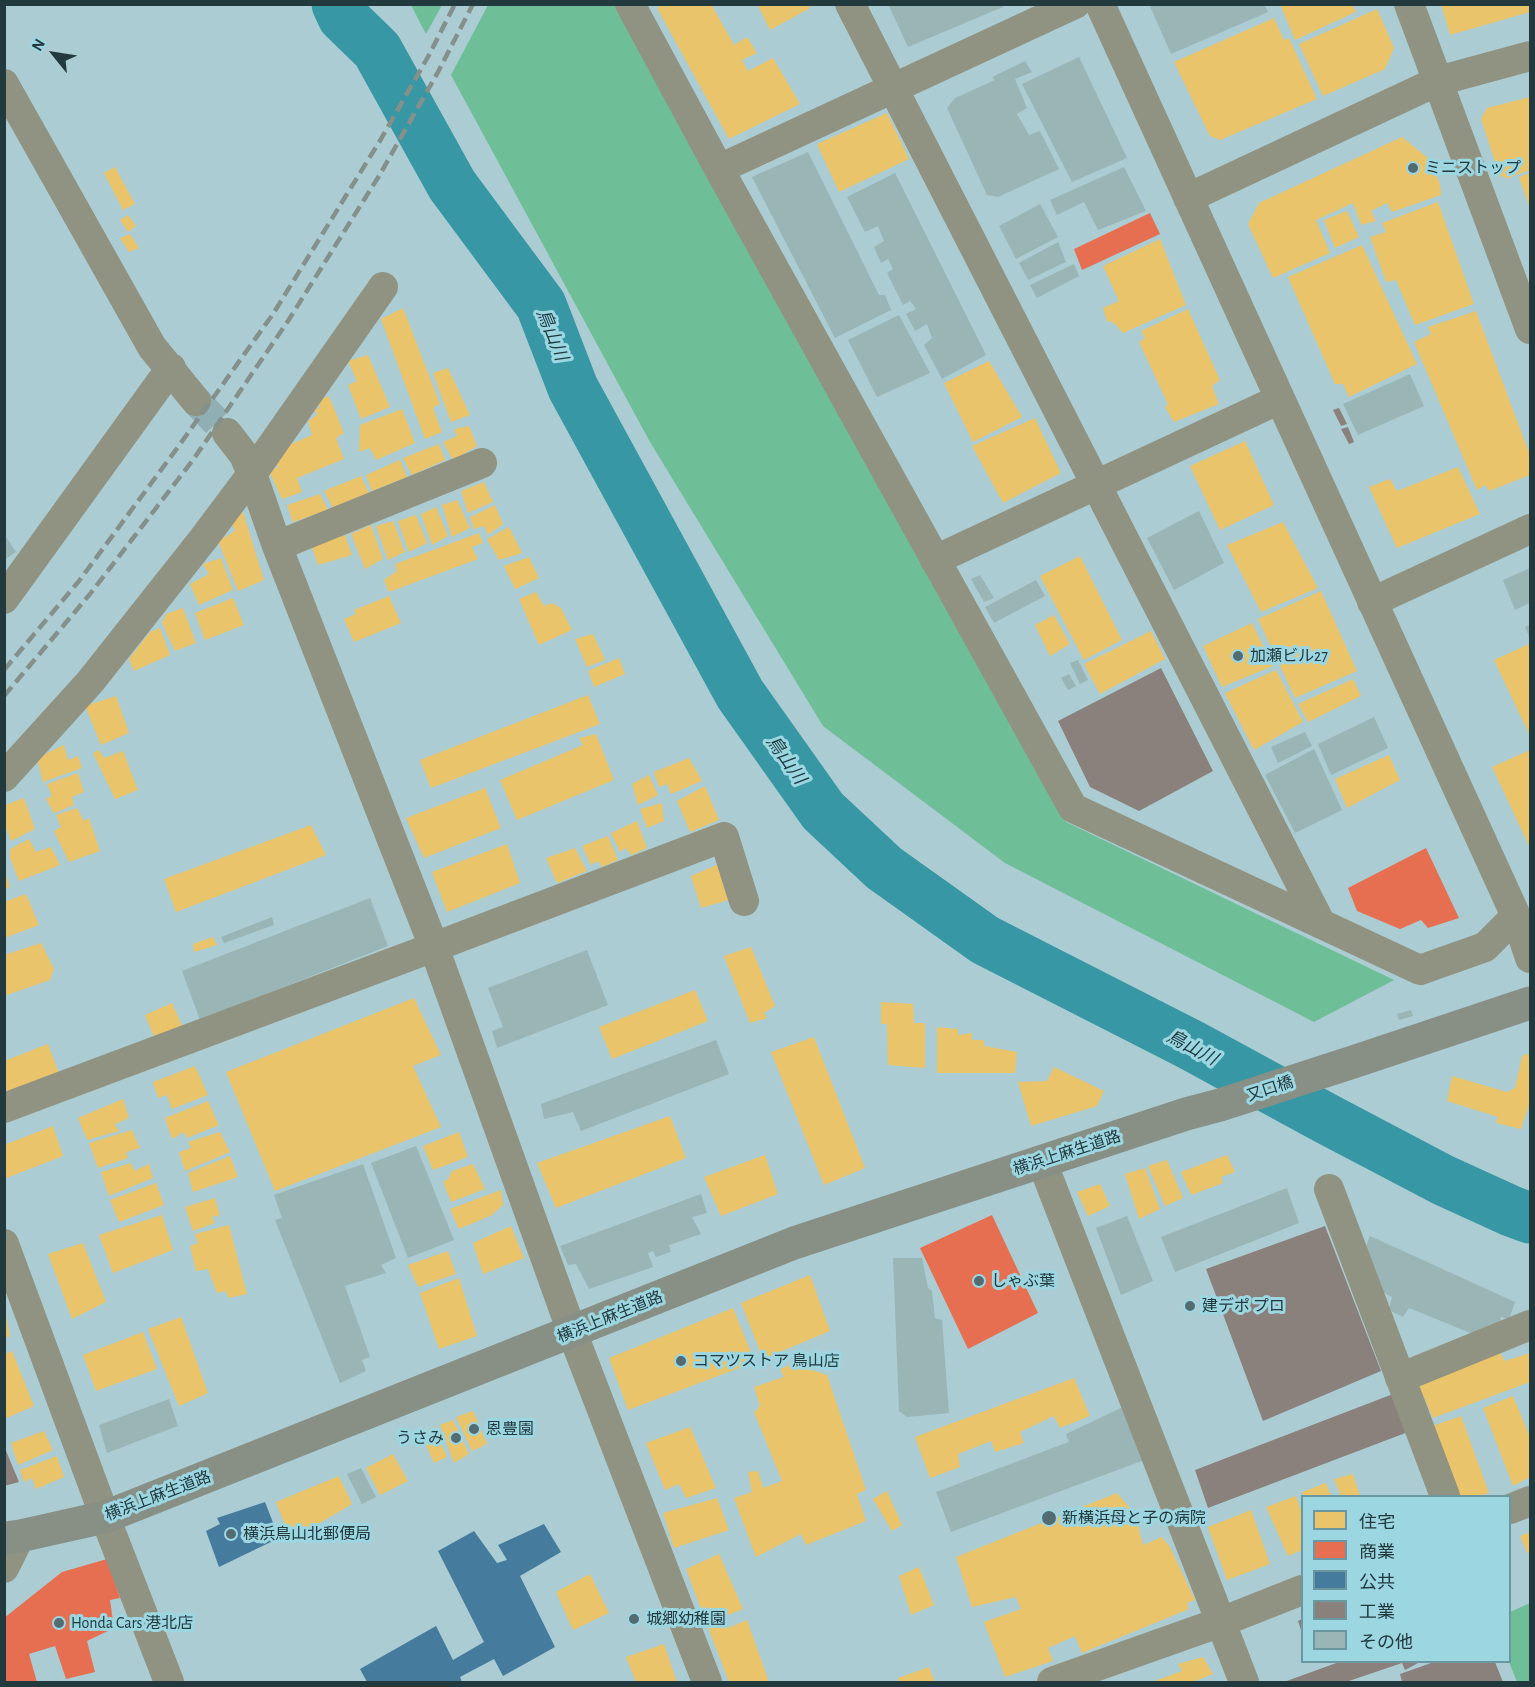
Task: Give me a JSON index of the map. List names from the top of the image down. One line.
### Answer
{"streets":{"main road":["又口橋","横浜上麻生道路"]},"crossings":[["又口橋","横浜上麻生道路"]],"water":["鳥山川"],"places":["ミニストップ","加瀬ビル27","しゃぶ葉","建デポ プロ","コマツストア 鳥山店","恩豊園","うさみ","新横浜母と子の病院","横浜鳥山北郵便局","城郷幼稚園","Honda Cars 港北店"],"legend":["住宅","商業","公共","工業","その他"],"north":"top left"}
